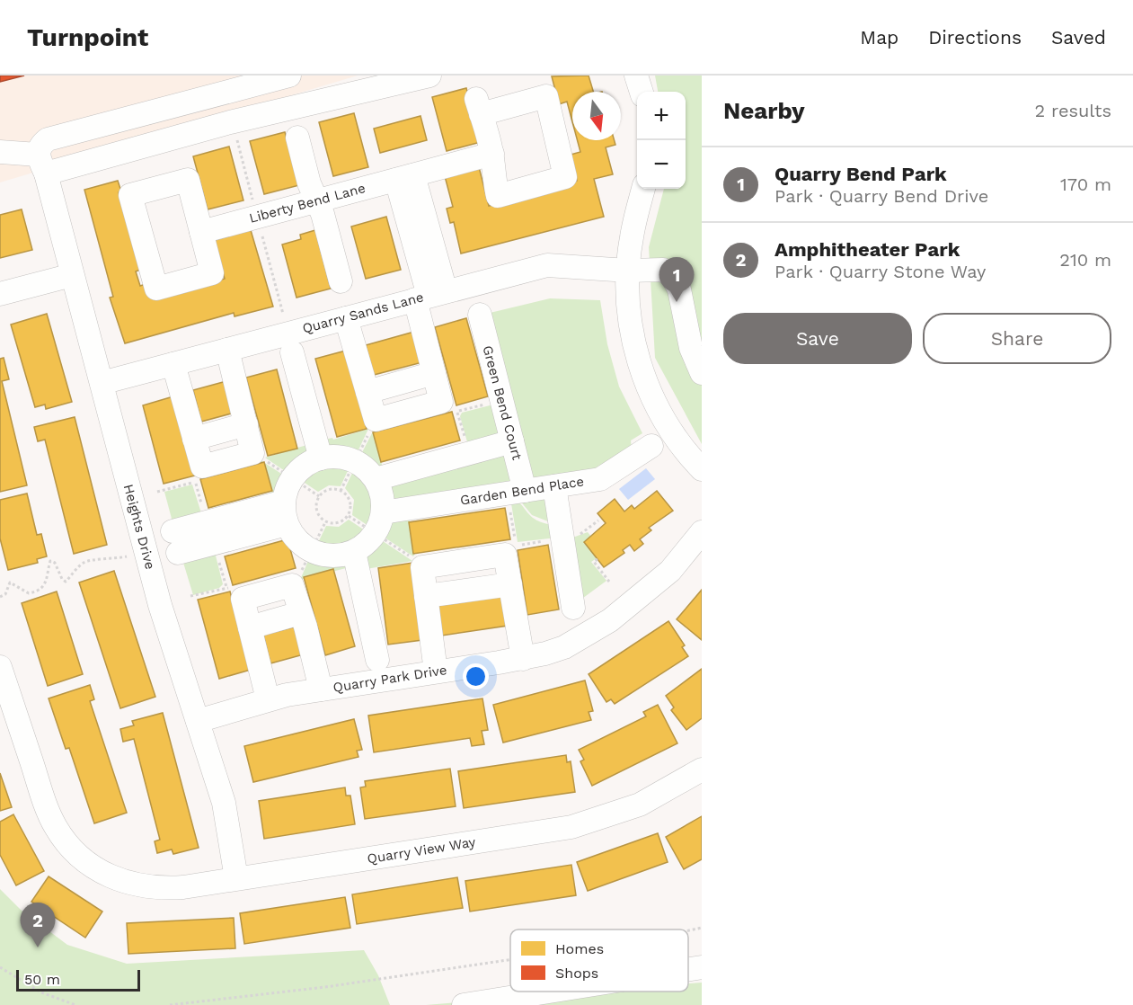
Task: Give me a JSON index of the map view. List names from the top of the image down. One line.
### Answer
{"streets":{"street":["Liberty Bend Lane","Quarry Sands Lane","Green Bend Court","Garden Bend Place","Heights Drive","Quarry Park Drive","Quarry View Way"]},"crossings":[["Quarry Sands Lane","Heights Drive"],["Green Bend Court","Garden Bend Place"],["Heights Drive","Quarry Park Drive"],["Heights Drive","Quarry View Way"]],"legend":["Homes","Shops"],"scale_bar":"50 m","north":"bottom","page":{"header":"Turnpoint","nav":["Map","Directions","Saved"],"heading":["Nearby","2 results"],"map_buttons":["+","−"],"list":[{"mark":"1","name":"Quarry Bend Park","note":"Park · Quarry Bend Drive","value":"170 m"},{"mark":"2","name":"Amphitheater Park","note":"Park · Quarry Stone Way","value":"210 m"}],"pins":["1","2"],"buttons":["Save","Share"],"scale":"50 m"}}
